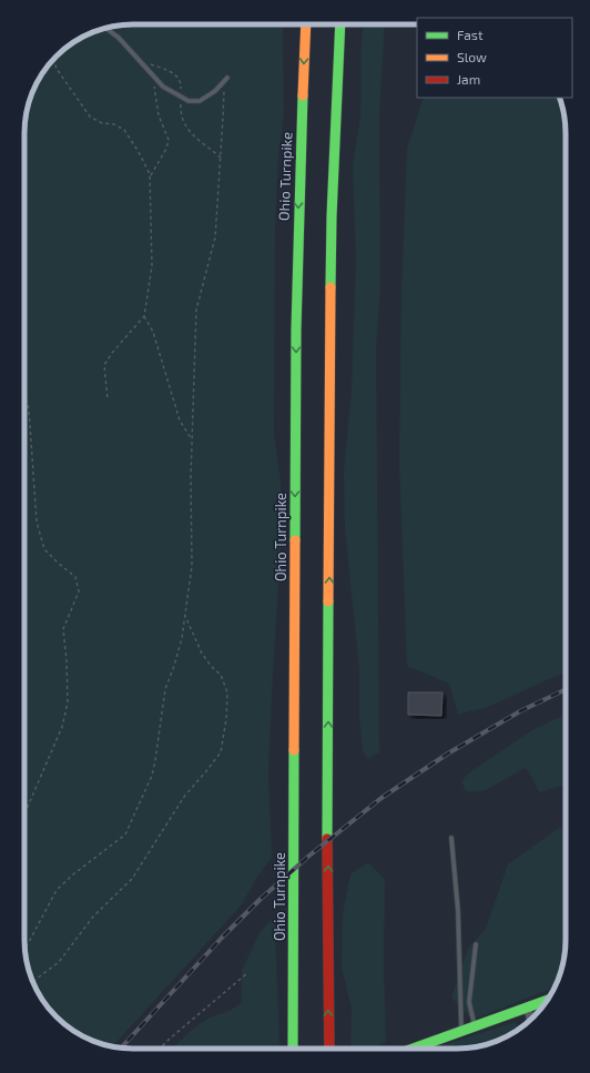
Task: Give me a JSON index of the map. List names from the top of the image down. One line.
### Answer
{"streets":{"main road":["Ohio Turnpike"]},"legend":["Fast","Slow","Jam"]}
